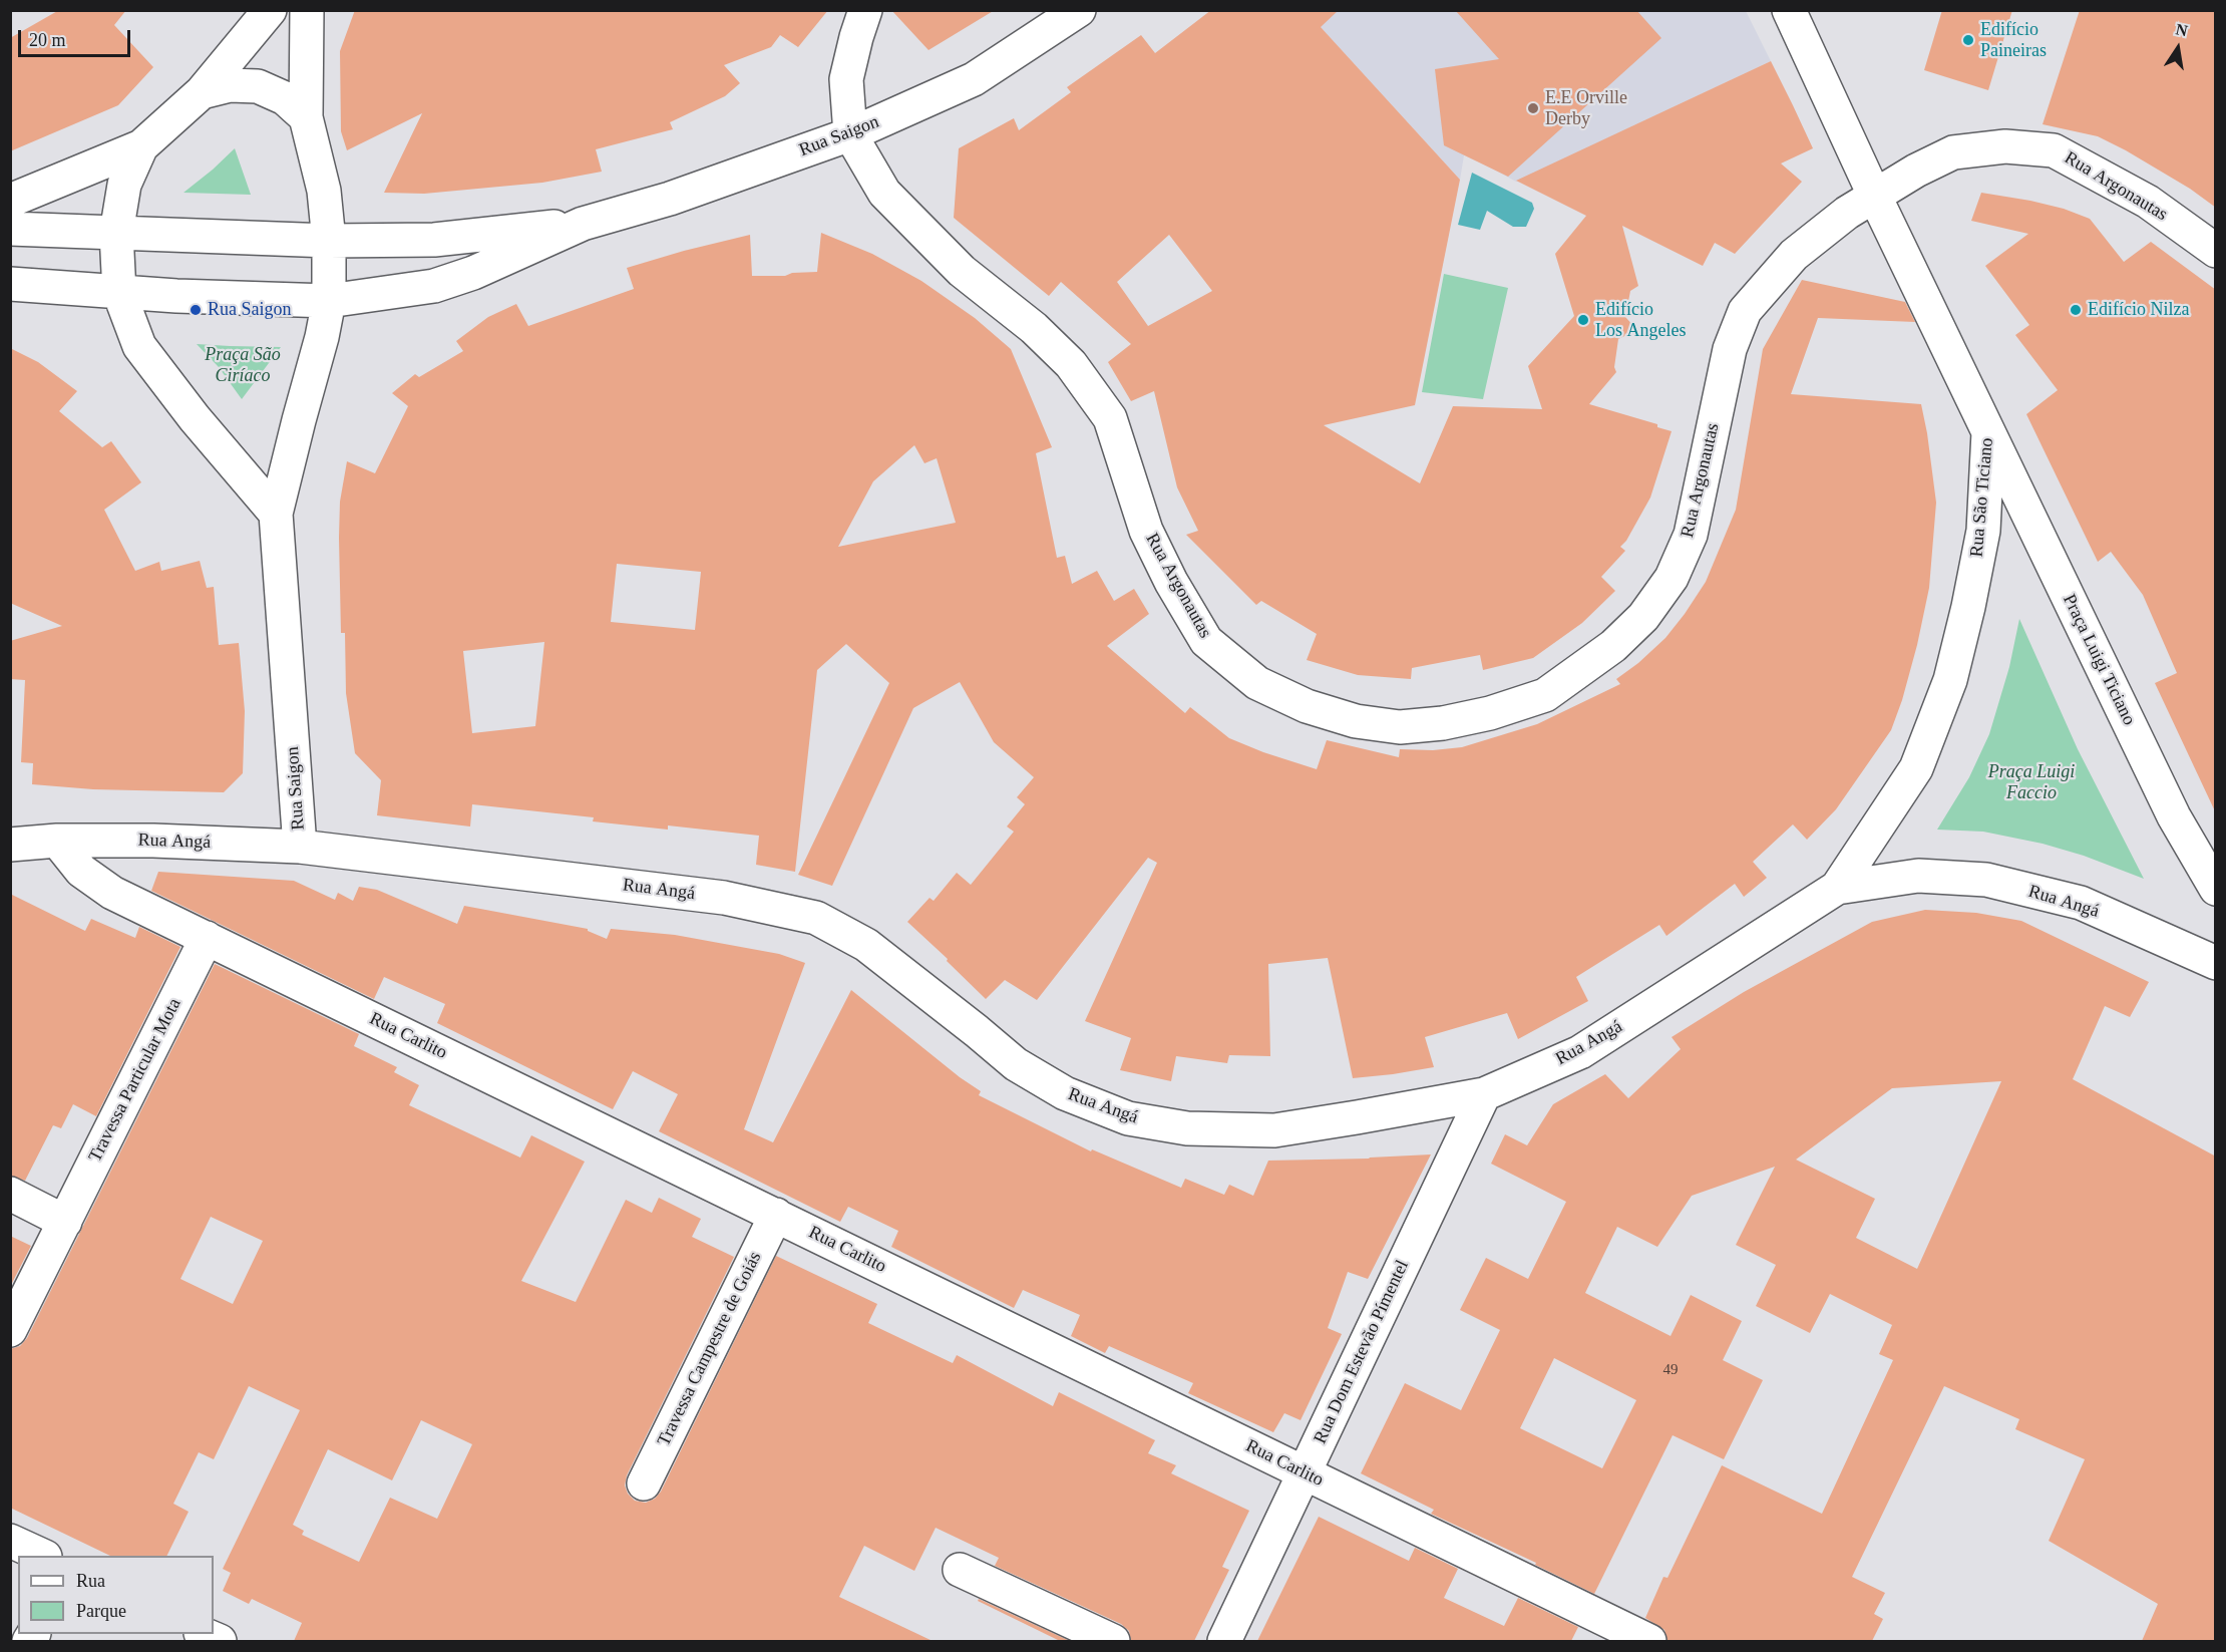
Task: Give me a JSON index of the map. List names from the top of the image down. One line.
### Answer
{"streets":{"street":["Rua Saigon","Rua Argonautas","Rua São Ticiano","Praça Luigi Ticiano","Rua Angá","Rua Carlito","Travessa Particular Mota","Travessa Campestre de Goiás","Rua Dom Estevão Pímentel"]},"crossings":[["Rua Saigon","Rua Argonautas"],["Rua Saigon","Rua Angá"],["Rua Argonautas","Rua São Ticiano"],["Rua São Ticiano","Praça Luigi Ticiano"],["Rua São Ticiano","Rua Angá"],["Rua Angá","Rua Carlito"],["Rua Angá","Rua Dom Estevão Pímentel"],["Rua Carlito","Travessa Particular Mota"],["Rua Carlito","Travessa Campestre de Goiás"],["Rua Carlito","Rua Dom Estevão Pímentel"]],"parks":["Praça São Ciríaco","Praça Luigi Faccio"],"places":["Edifício Paineiras","E.E Orville Derby","Rua Saigon","Edifício Nilza","Edifício Los Angeles"],"house_numbers":["49"],"legend":["Rua","Parque"],"scale_bar":"20 m","north":"top"}
